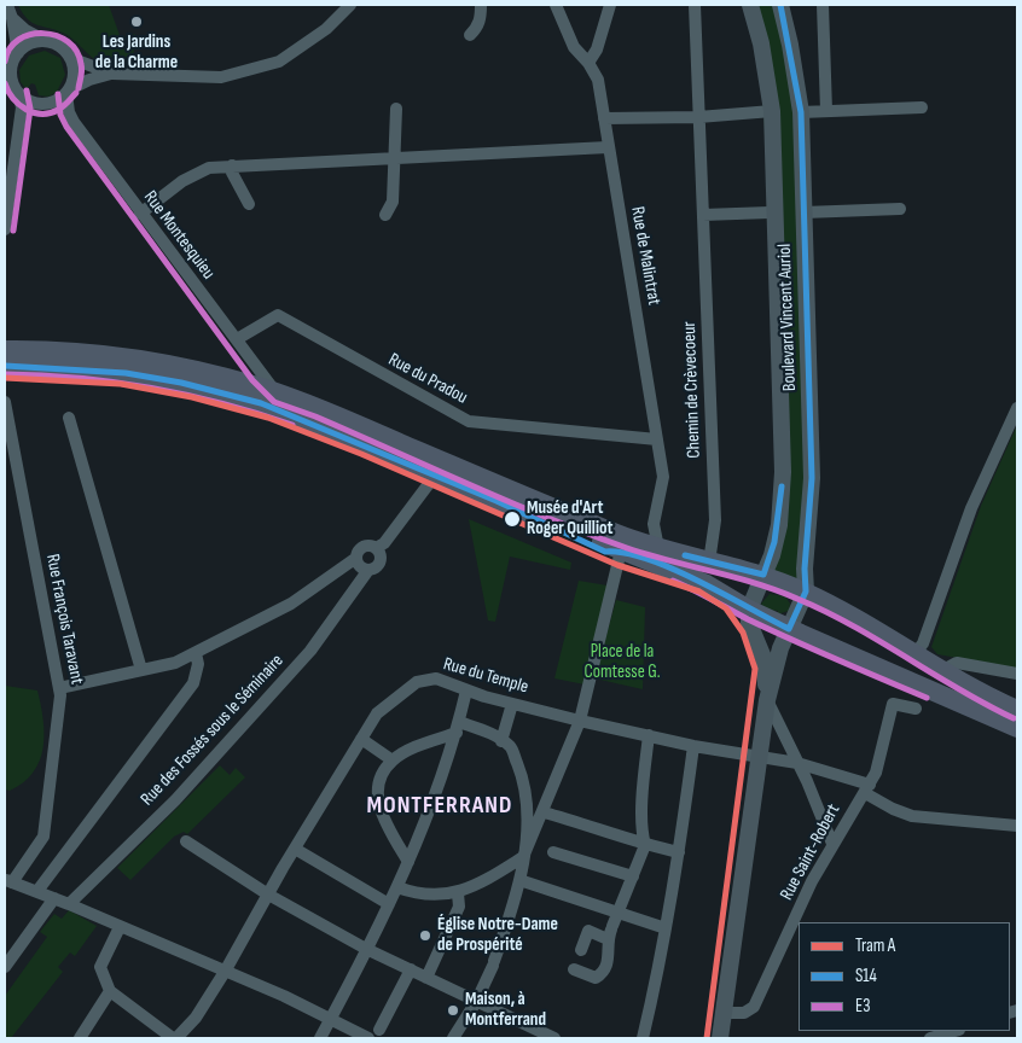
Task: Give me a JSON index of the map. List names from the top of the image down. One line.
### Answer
{"streets":{"main road":["Boulevard Vincent Auriol"],"street":["Rue Montesquieu","Rue de Malintrat","Rue du Pradou","Chemin de Crèvecoeur","Rue François Taravant","Rue du Temple","Rue des Fossés sous le Séminaire","Rue Saint-Robert"]},"crossings":[["Rue Montesquieu","Rue du Pradou"],["Rue de Malintrat","Rue du Pradou"]],"districts":["MONTFERRAND"],"parks":["Place de la Comtesse G."],"places":["Les Jardins de la Charme","Musée d'Art Roger Quilliot","Église Notre-Dame de Prospérité","Maison, à Montferrand"],"lines":["transit line S14","transit line E3","tram line A"],"legend":["Tram A","S14","E3"]}
